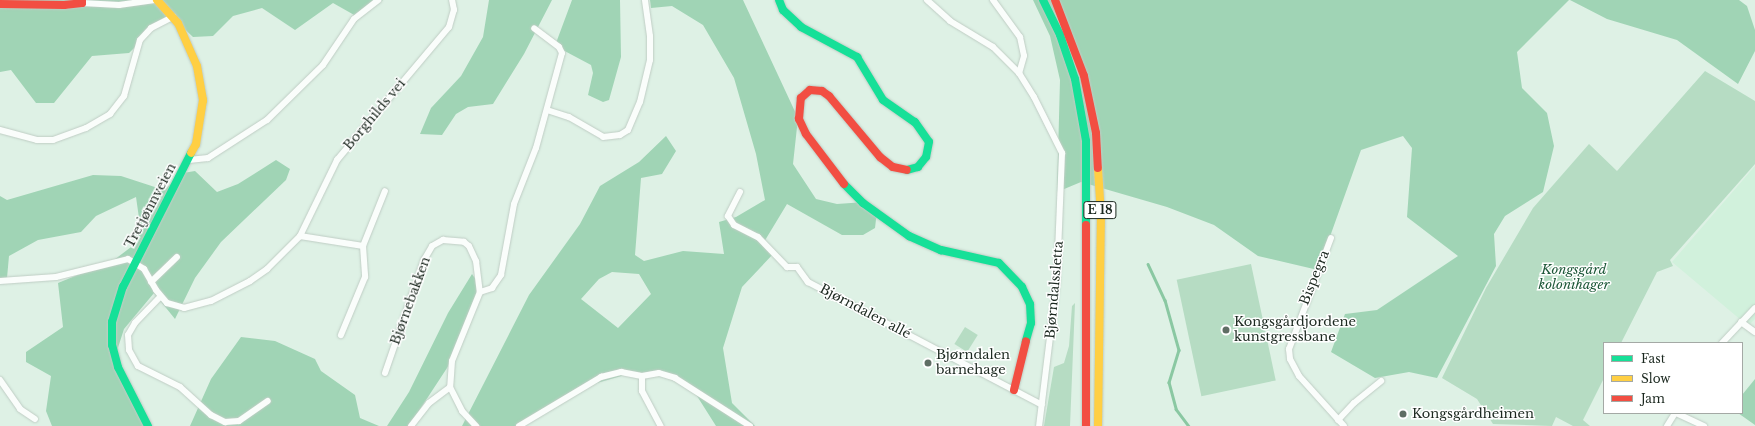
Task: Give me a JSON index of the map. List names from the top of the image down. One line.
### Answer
{"streets":{"main road":["Tretjønnveien","E 18"],"street":["Borghilds vei","Bispegra","Bjørndalssletta","Bjørnebakken","Bjørndalen allé"]},"crossings":[["Bjørndalssletta","Bjørndalen allé"]],"parks":["Kongsgård kolonihager"],"places":["Kongsgårdjordene kunstgressbane","Bjørndalen barnehage","Kongsgårdheimen"],"legend":["Fast","Slow","Jam"]}
